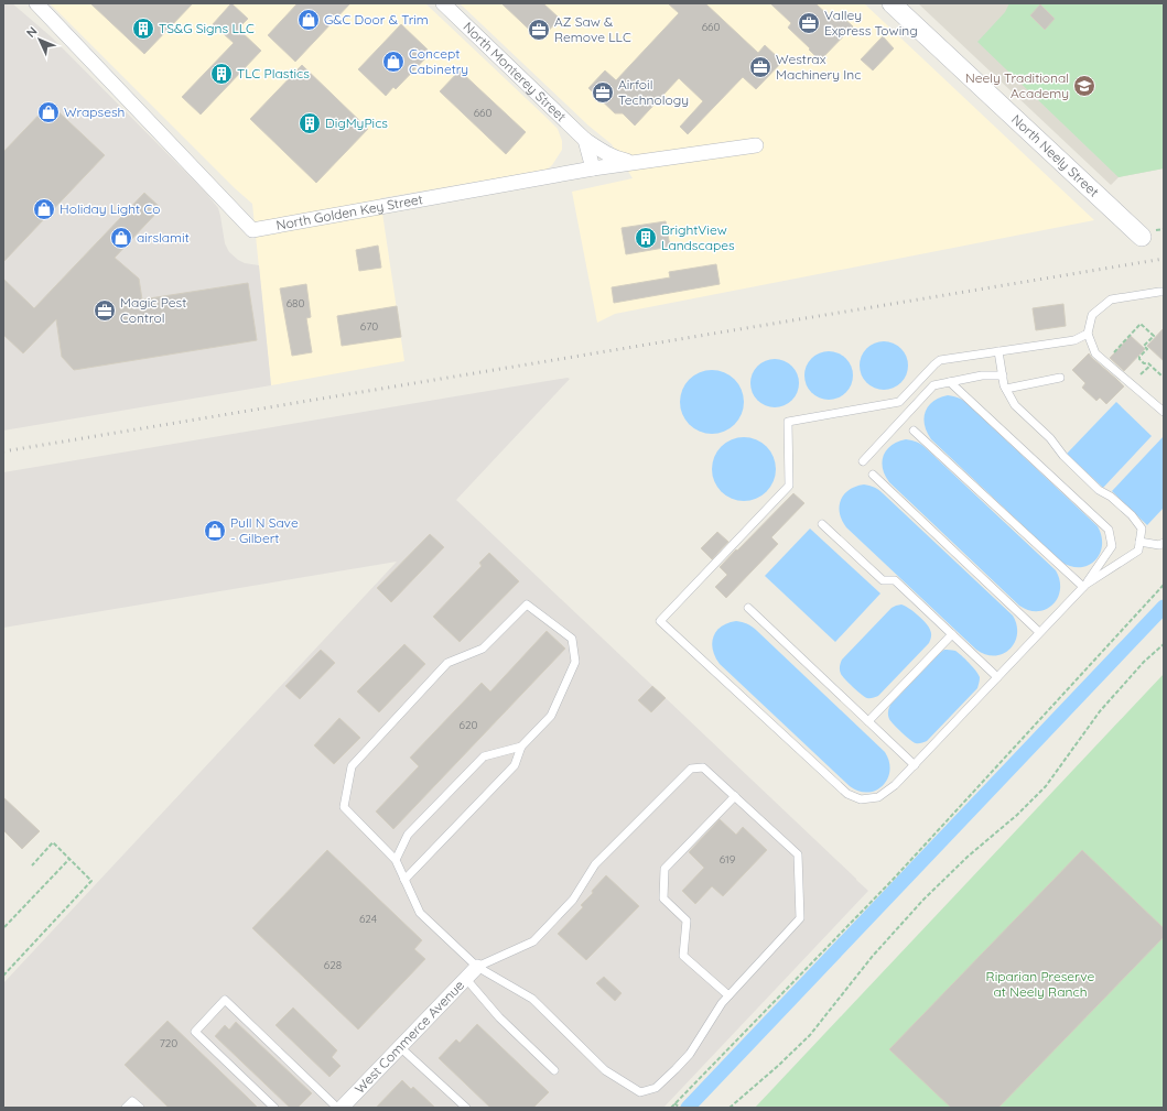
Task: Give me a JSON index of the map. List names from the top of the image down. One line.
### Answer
{"streets":{"street":["North Monterey Street","North Neely Street","North Golden Key Street","West Commerce Avenue"]},"crossings":[["North Monterey Street","North Golden Key Street"]],"parks":["Riparian Preserve at Neely Ranch"],"places":{"shop":["G&C Door & Trim","Concept Cabinetry","Wrapsesh","Holiday Light Co","airslamit","Pull N Save - Gilbert"],"office":["Valley Express Towing","AZ Saw & Remove LLC","Westrax Machinery Inc","Airfoil Technology","Magic Pest Control"],"building":["TS&G Signs LLC","TLC Plastics","DigMyPics","BrightView Landscapes"],"school or university":["Neely Traditional Academy"]},"house_numbers":["660","660","680","670","620","619","624","628","720"],"north":"top left"}
